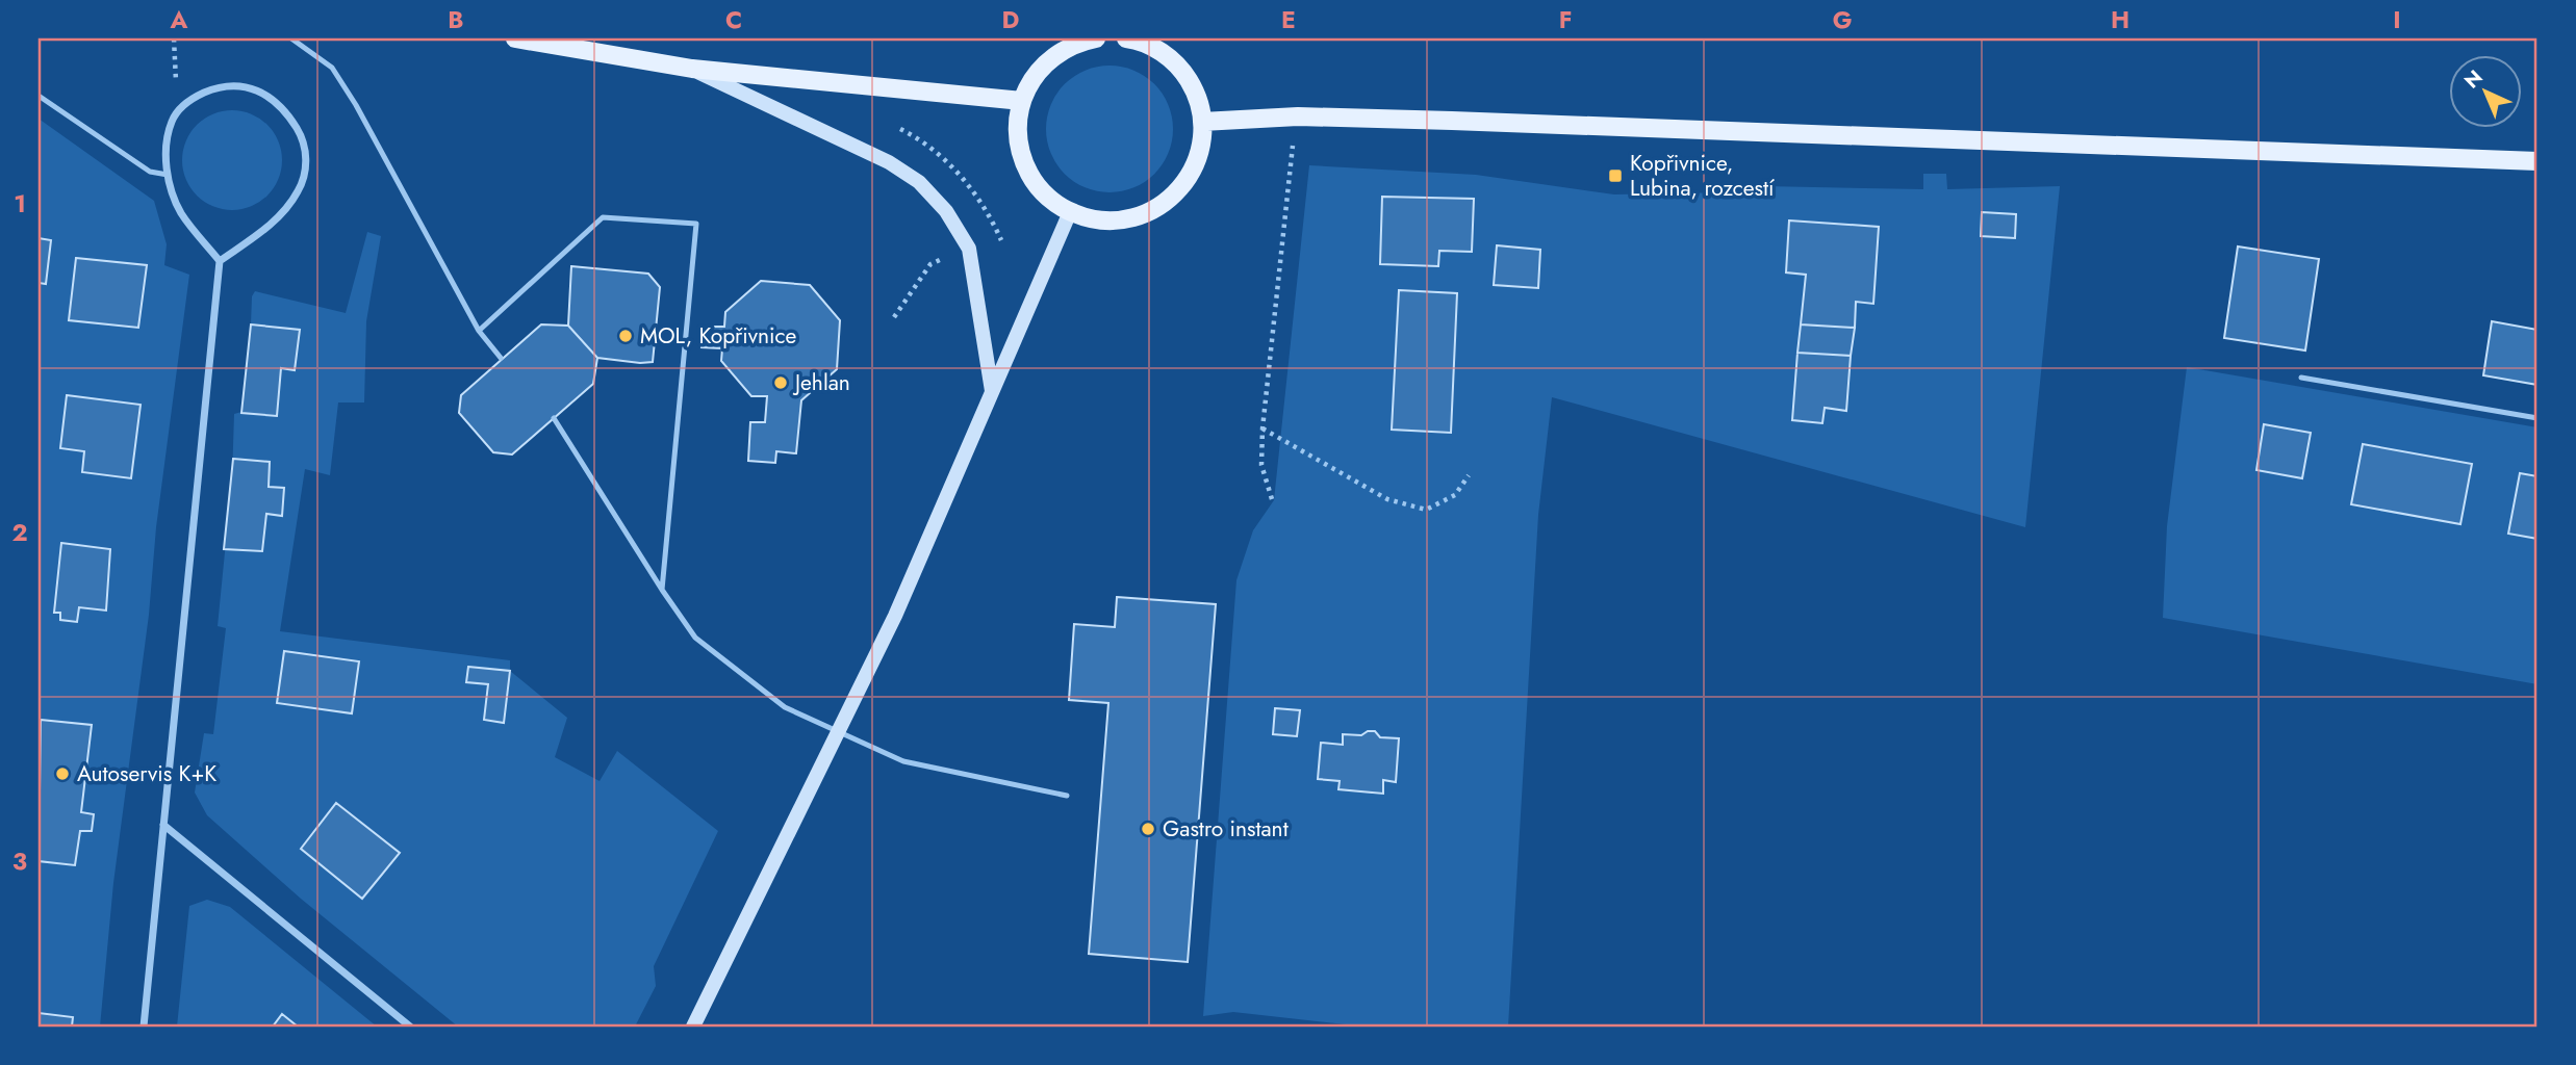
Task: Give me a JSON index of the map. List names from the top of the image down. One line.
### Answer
{"places":{"transit":["Kopřivnice, Lubina, rozcestí"],"other":["MOL, Kopřivnice","Jehlan","Autoservis K+K","Gastro instant"]},"north":"top left","grid":{"columns":["A","B","C","D","E","F","G","H","I"],"rows":["1","2","3"]}}
